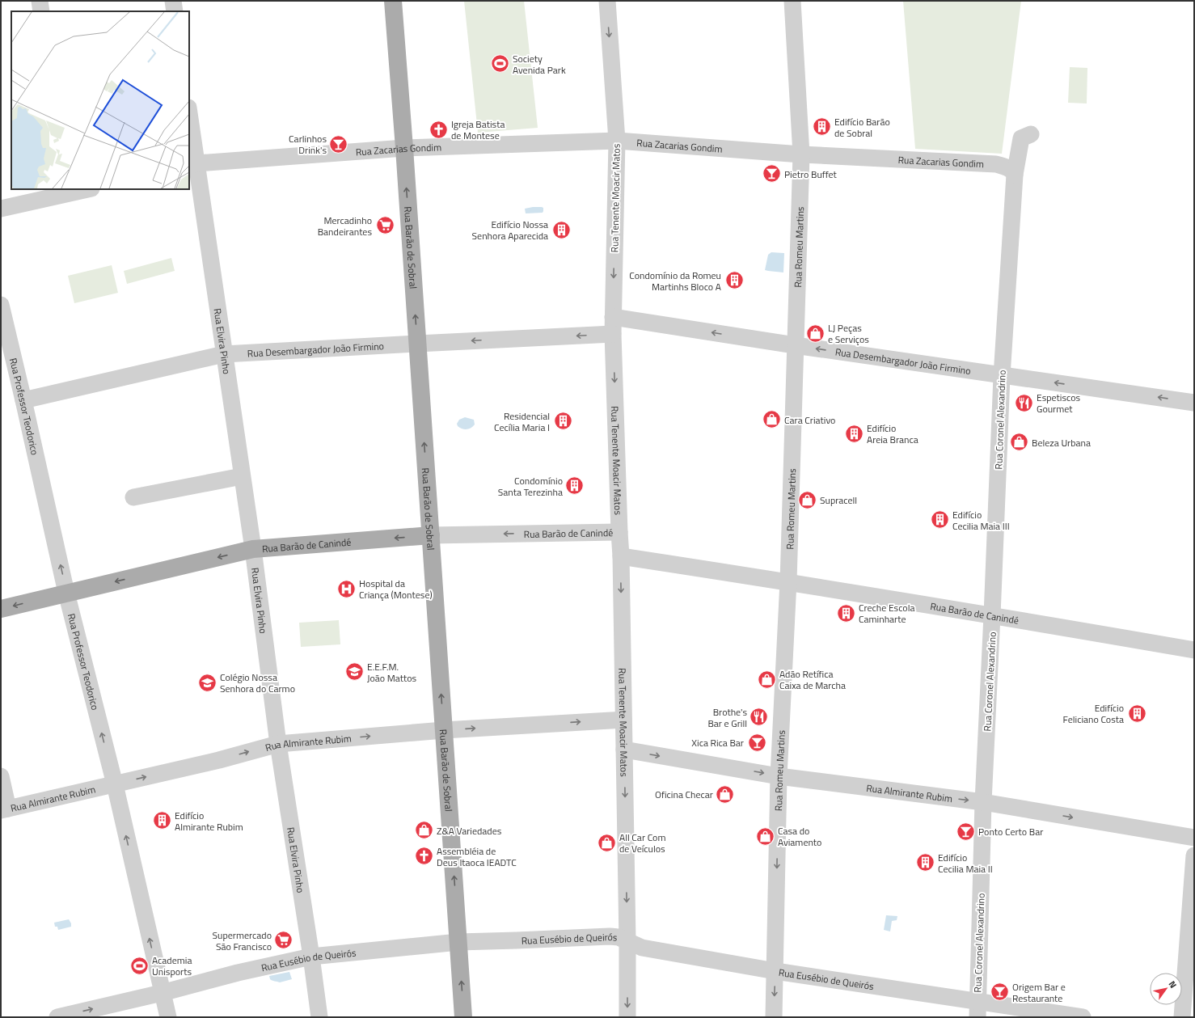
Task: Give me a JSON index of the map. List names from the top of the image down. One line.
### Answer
{"streets":{"main road":["Rua Barão de Sobral","Rua Barão de Canindé"],"street":["Rua Zacarias Gondim","Rua Tenente Moacir Matos","Rua Romeu Martins","Rua Elvira Pinho","Rua Desembargador João Firmino","Rua Professor Teodorico","Rua Coronel Alexandrino","Rua Almirante Rubim","Rua Eusébio de Queirós"]},"crossings":[["Rua Zacarias Gondim","Rua Tenente Moacir Matos"],["Rua Zacarias Gondim","Rua Barão de Sobral"],["Rua Zacarias Gondim","Rua Romeu Martins"],["Rua Zacarias Gondim","Rua Elvira Pinho"],["Rua Zacarias Gondim","Rua Coronel Alexandrino"],["Rua Tenente Moacir Matos","Rua Desembargador João Firmino"],["Rua Tenente Moacir Matos","Rua Barão de Canindé"],["Rua Tenente Moacir Matos","Rua Almirante Rubim"],["Rua Tenente Moacir Matos","Rua Eusébio de Queirós"],["Rua Barão de Sobral","Rua Desembargador João Firmino"],["Rua Barão de Sobral","Rua Barão de Canindé"],["Rua Barão de Sobral","Rua Almirante Rubim"],["Rua Barão de Sobral","Rua Eusébio de Queirós"],["Rua Romeu Martins","Rua Desembargador João Firmino"],["Rua Romeu Martins","Rua Barão de Canindé"],["Rua Romeu Martins","Rua Almirante Rubim"],["Rua Romeu Martins","Rua Eusébio de Queirós"],["Rua Elvira Pinho","Rua Desembargador João Firmino"],["Rua Elvira Pinho","Rua Barão de Canindé"],["Rua Elvira Pinho","Rua Almirante Rubim"],["Rua Elvira Pinho","Rua Eusébio de Queirós"],["Rua Desembargador João Firmino","Rua Professor Teodorico"],["Rua Desembargador João Firmino","Rua Coronel Alexandrino"],["Rua Professor Teodorico","Rua Barão de Canindé"],["Rua Professor Teodorico","Rua Almirante Rubim"],["Rua Professor Teodorico","Rua Eusébio de Queirós"],["Rua Coronel Alexandrino","Rua Barão de Canindé"],["Rua Coronel Alexandrino","Rua Almirante Rubim"],["Rua Coronel Alexandrino","Rua Eusébio de Queirós"]],"one_way":["Rua Tenente Moacir Matos","Rua Barão de Sobral","Rua Desembargador João Firmino","Rua Professor Teodorico","Rua Barão de Canindé","Rua Almirante Rubim"],"places":{"sports":["Society Avenida Park","Academia Unisports"],"building":["Edifício Barão de Sobral","Edifício Nossa Senhora Aparecida","Condomínio da Romeu Martinhs Bloco A","Residencial Cecília Maria I","Edifício Areia Branca","Condomínio Santa Terezinha","Edifício Cecilia Maia III","Creche Escola Caminharte","Edifício Feliciano Costa","Edifício Almirante Rubim","Edifício Cecilia Maia II"],"church":["Igreja Batista de Montese","Assembléia de Deus Itaoca IEADTC"],"bar":["Carlinhos Drink's","Pietro Buffet","Xica Rica Bar","Ponto Certo Bar","Origem Bar e Restaurante"],"supermarket":["Mercadinho Bandeirantes","Supermercado São Francisco"],"shop":["LJ Peças e Serviços","Cara Criativo","Beleza Urbana","Supracell","Adão Retífica Caixa de Marcha","Oficina Checar","Z&A Variedades","Casa do Aviamento","All Car Com de Veículos"],"restaurant":["Espetiscos Gourmet","Brothe's Bar e Grill"],"hospital":["Hospital da Criança (Montese)"],"school or university":["E.E.F.M. João Mattos","Colégio Nossa Senhora do Carmo"]},"north":"top right"}
